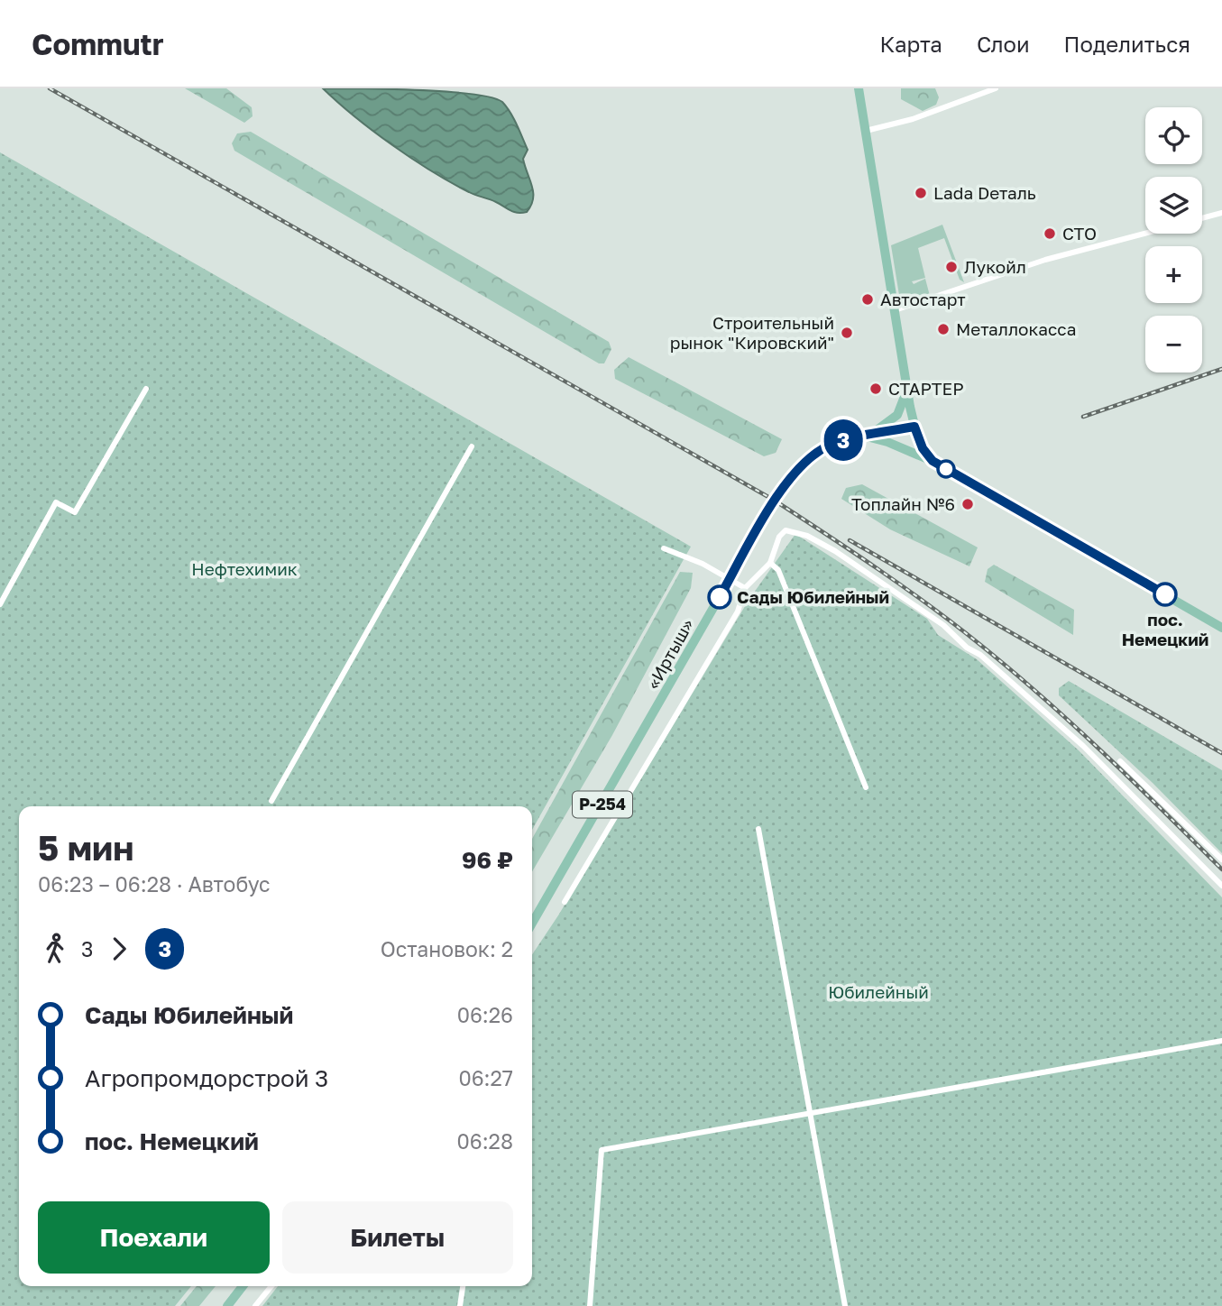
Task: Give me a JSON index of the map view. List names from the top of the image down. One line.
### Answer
{"streets":{"main road":["«Иртыш»","Р-254"]},"parks":["Нефтехимик","Юбилейный"],"places":["Lada Dеталь","СТО","Лукойл","Автостарт","Металлокасса","Строительный рынок \"Кировский\"","СТАРТЕР","Топлайн №6","пос. Немецкий","Сады Юбилейный"],"lines":["bus line 3"],"page":{"header":"Commutr","nav":["Карта","Слои","Поделиться"],"on_map":"3","map_buttons":["+","−"],"heading":["5 мин","06:23 – 06:28 · Автобус","96 ₽"],"legs":["3","3","Остановок: 2"],"list":[{"name":"Сады Юбилейный","value":"06:26"},{"name":"Агропромдорстрой 3","value":"06:27"},{"name":"пос. Немецкий","value":"06:28"}],"buttons":["Поехали","Билеты"]}}
